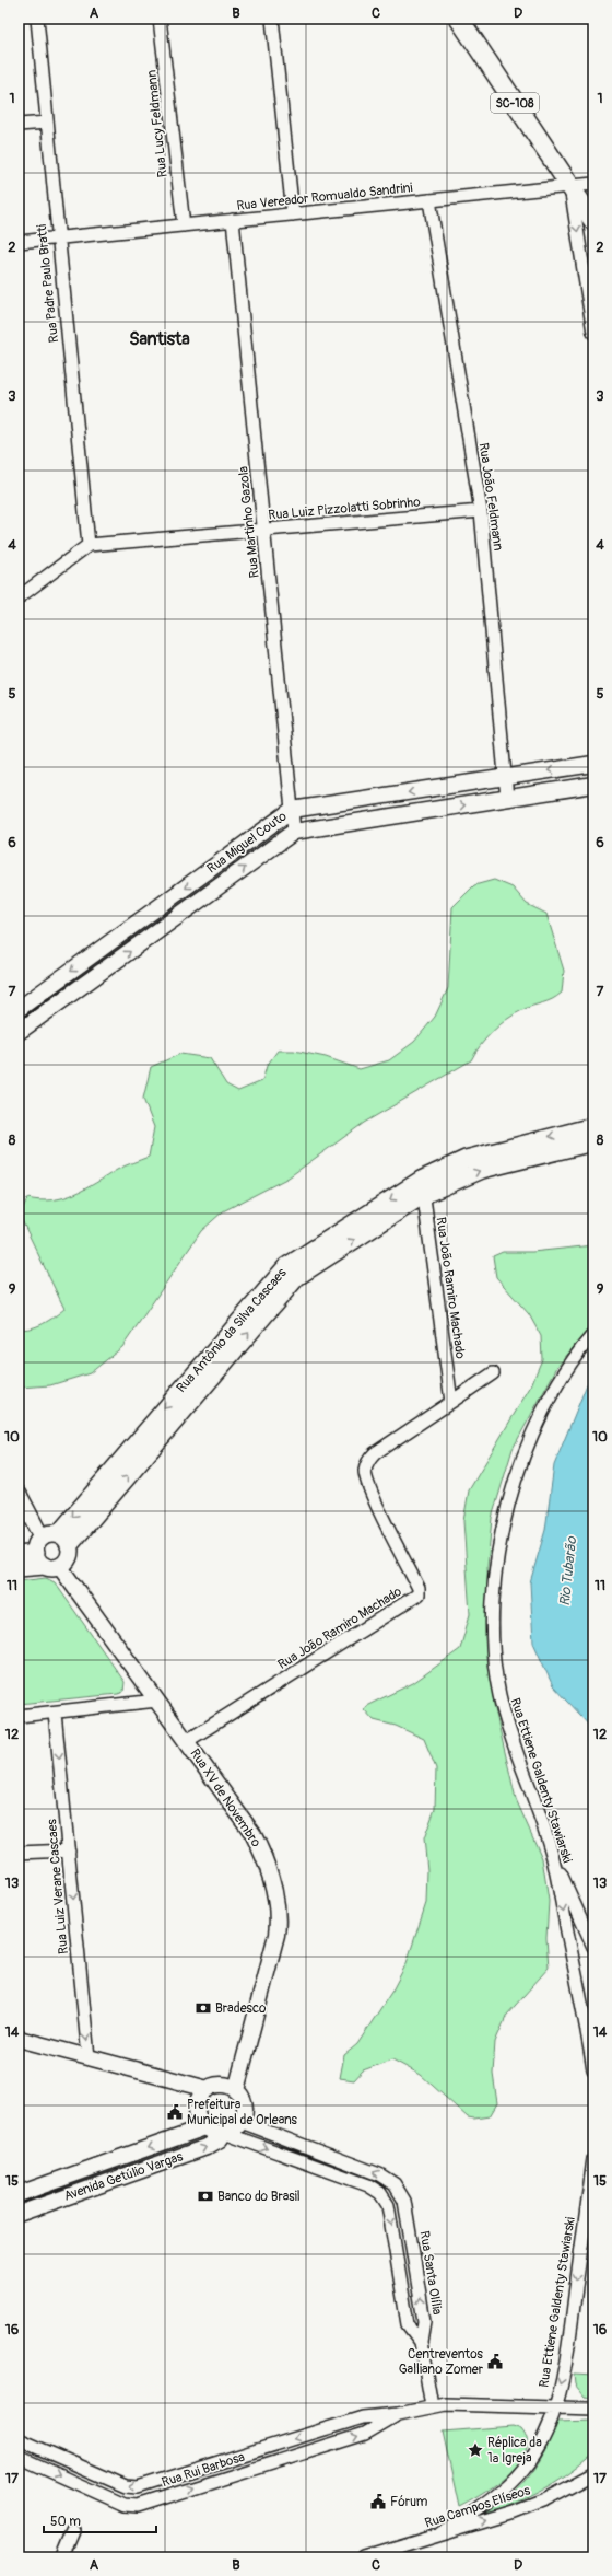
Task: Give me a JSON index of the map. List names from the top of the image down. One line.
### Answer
{"streets":{"main road":["SC-108","Rua Antônio da Silva Cascaes"],"street":["Rua Lucy Feldmann","Rua Vereador Romualdo Sandrini","Rua Padre Paulo Bratti","Rua João Feldmann","Rua Luiz Pizzolatti Sobrinho","Rua Martinho Gazola","Rua Miguel Couto","Rua João Ramiro Machado","Rua Ettiene Galdenty Stawiarski","Rua XV de Novembro","Rua Luiz Verane Cascaes","Avenida Getúlio Vargas","Rua Santa Olília","Rua Rui Barbosa","Rua Campos Elíseos"]},"crossings":[["SC-108","Rua Vereador Romualdo Sandrini"],["Rua Lucy Feldmann","Rua Vereador Romualdo Sandrini"],["Rua Vereador Romualdo Sandrini","Rua Padre Paulo Bratti"],["Rua Vereador Romualdo Sandrini","Rua João Feldmann"],["Rua Vereador Romualdo Sandrini","Rua Martinho Gazola"],["Rua Padre Paulo Bratti","Rua Luiz Pizzolatti Sobrinho"],["Rua João Feldmann","Rua Luiz Pizzolatti Sobrinho"],["Rua João Feldmann","Rua Miguel Couto"],["Rua Luiz Pizzolatti Sobrinho","Rua Martinho Gazola"],["Rua Martinho Gazola","Rua Miguel Couto"],["Rua João Ramiro Machado","Rua Antônio da Silva Cascaes"],["Rua João Ramiro Machado","Rua XV de Novembro"],["Rua Antônio da Silva Cascaes","Rua XV de Novembro"],["Rua Ettiene Galdenty Stawiarski","Rua Rui Barbosa"],["Rua Ettiene Galdenty Stawiarski","Rua Campos Elíseos"],["Rua XV de Novembro","Avenida Getúlio Vargas"]],"one_way":["Rua Ettiene Galdenty Stawiarski","Rua Luiz Verane Cascaes","Rua Campos Elíseos"],"districts":["Santista"],"water":["Rio Tubarão"],"places":{"bank":["Bradesco","Banco do Brasil"],"public building":["Prefeitura Municipal de Orleans","Centreventos Galliano Zomer","Fórum"],"place":["Réplica da 1ª Igreja"]},"scale_bar":"50 m","grid":{"columns":["A","B","C","D"],"rows":["1","2","3","4","5","6","7","8","9","10","11","12","13","14","15","16","17"]}}
